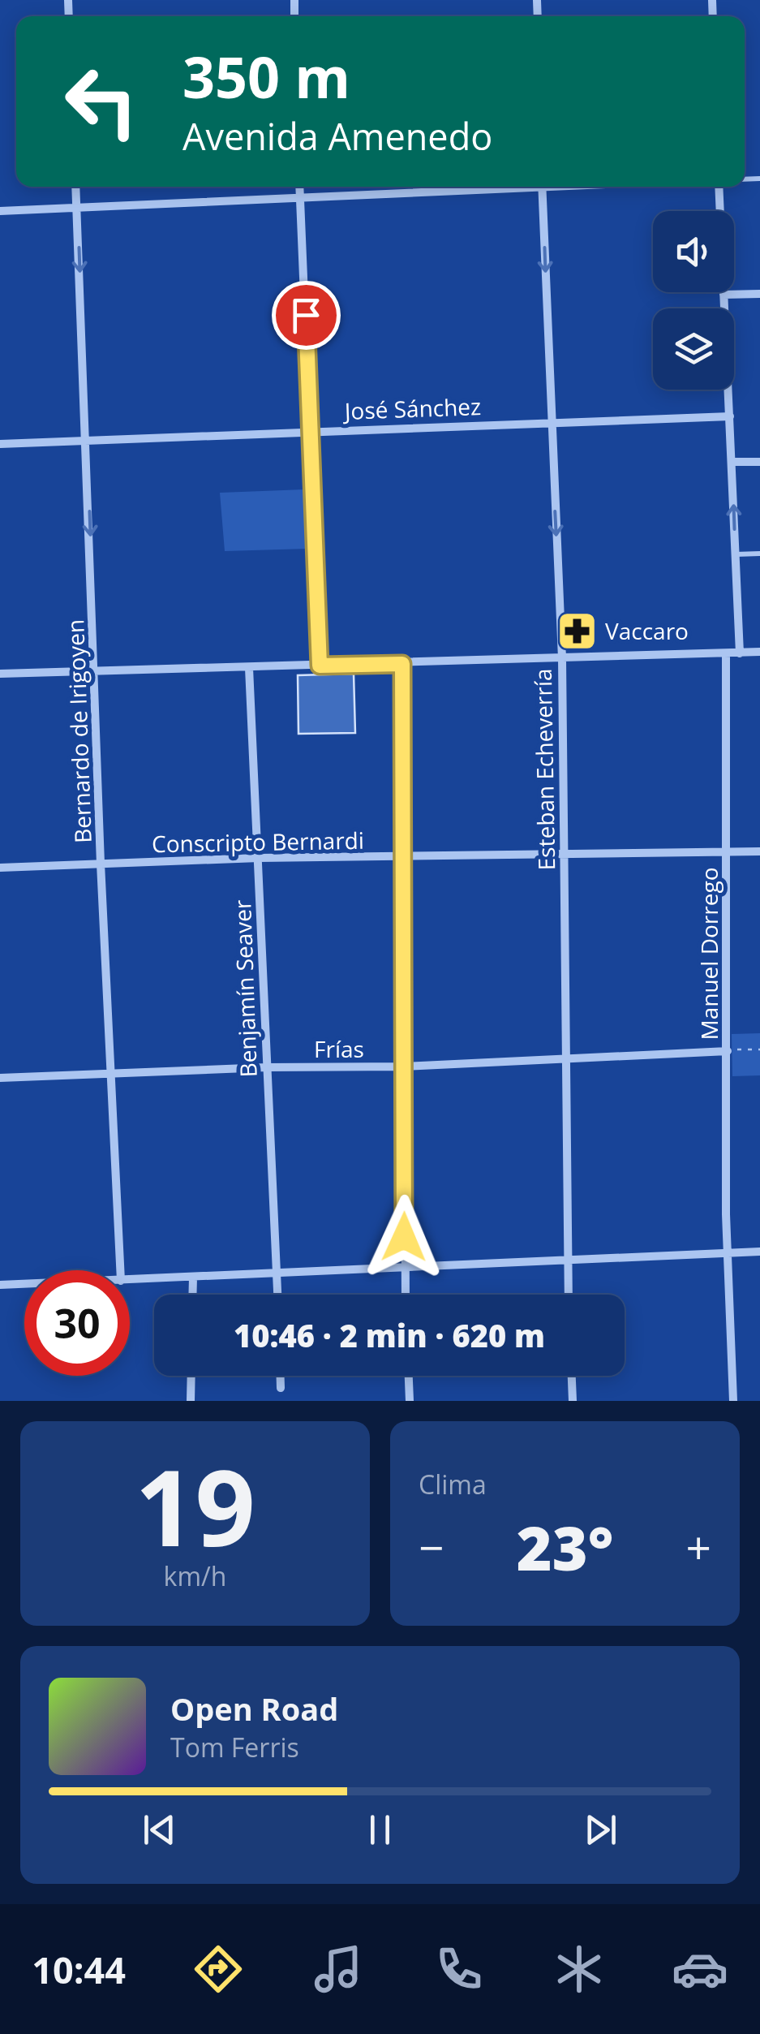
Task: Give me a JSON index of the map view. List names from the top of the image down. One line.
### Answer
{"streets":{"street":["José Sánchez","Bernardo de Irigoyen","Esteban Echeverría","Conscripto Bernardi","Manuel Dorrego","Benjamín Seaver","Frías"]},"crossings":[["José Sánchez","Bernardo de Irigoyen"],["José Sánchez","Esteban Echeverría"],["Bernardo de Irigoyen","Conscripto Bernardi"],["Bernardo de Irigoyen","Frías"],["Esteban Echeverría","Conscripto Bernardi"],["Esteban Echeverría","Frías"],["Conscripto Bernardi","Manuel Dorrego"],["Conscripto Bernardi","Benjamín Seaver"],["Manuel Dorrego","Frías"],["Benjamín Seaver","Frías"]],"one_way":["Bernardo de Irigoyen","Esteban Echeverría"],"places":{"pharmacy":["Vaccaro"]},"page":{"turn":["350 m","Avenida Amenedo"],"limit":"30","trip":"10:46 · 2 min · 620 m","tile":[["19","km/h"],"Clima"],"heat":["−","23°","+"],"song":["Open Road","Tom Ferris"],"tabs":"10:44"}}
